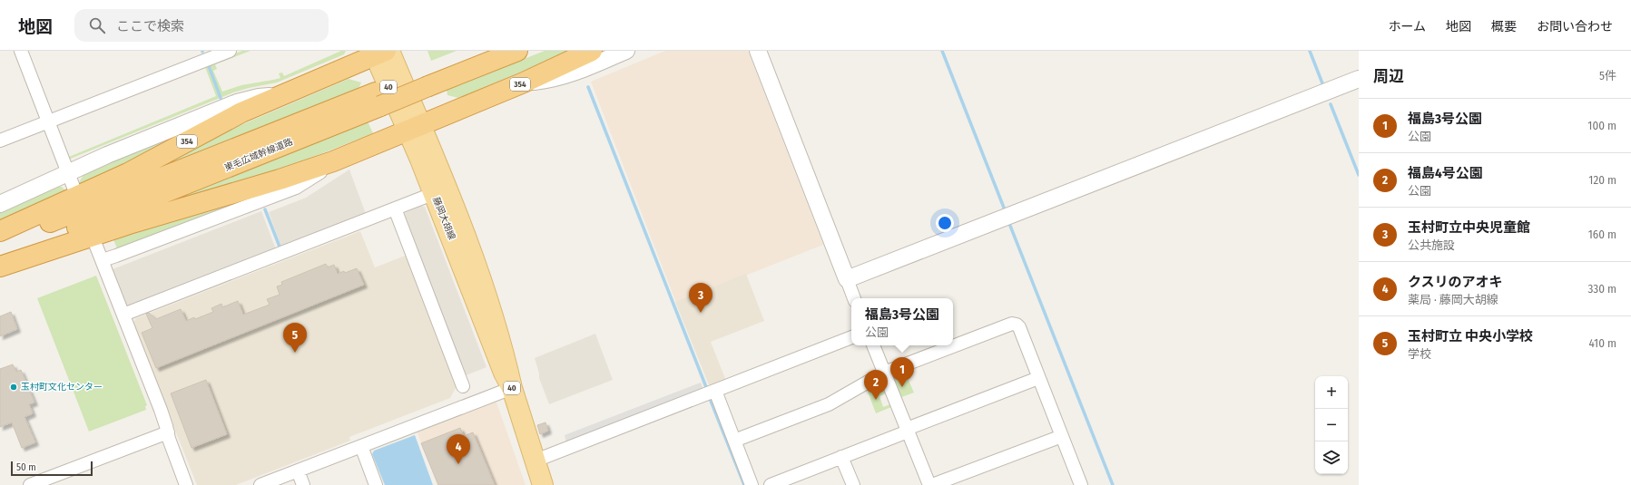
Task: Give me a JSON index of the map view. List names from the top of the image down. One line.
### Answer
{"streets":{"highway":["354","東毛広域幹線道路"],"main road":["40","藤岡大胡線"]},"crossings":[["354","藤岡大胡線"]],"places":["玉村町文化センター"],"scale_bar":"50 m","page":{"header":"地図","search":"ここで検索","nav":["ホーム","地図","概要","お問い合わせ"],"heading":["周辺","5件"],"list":[{"mark":"1","name":"福島3号公園","note":"公園","value":"100 m"},{"mark":"2","name":"福島4号公園","note":"公園","value":"120 m"},{"mark":"3","name":"玉村町立中央児童館","note":"公共施設","value":"160 m"},{"mark":"4","name":"クスリのアオキ","note":"薬局 · 藤岡大胡線","value":"330 m"},{"mark":"5","name":"玉村町立 中央小学校","note":"学校","value":"410 m"}],"pins":["3","5","1","2","4"],"popup":["福島3号公園","公園"],"map_buttons":["+","−"],"scale":"50 m"}}
